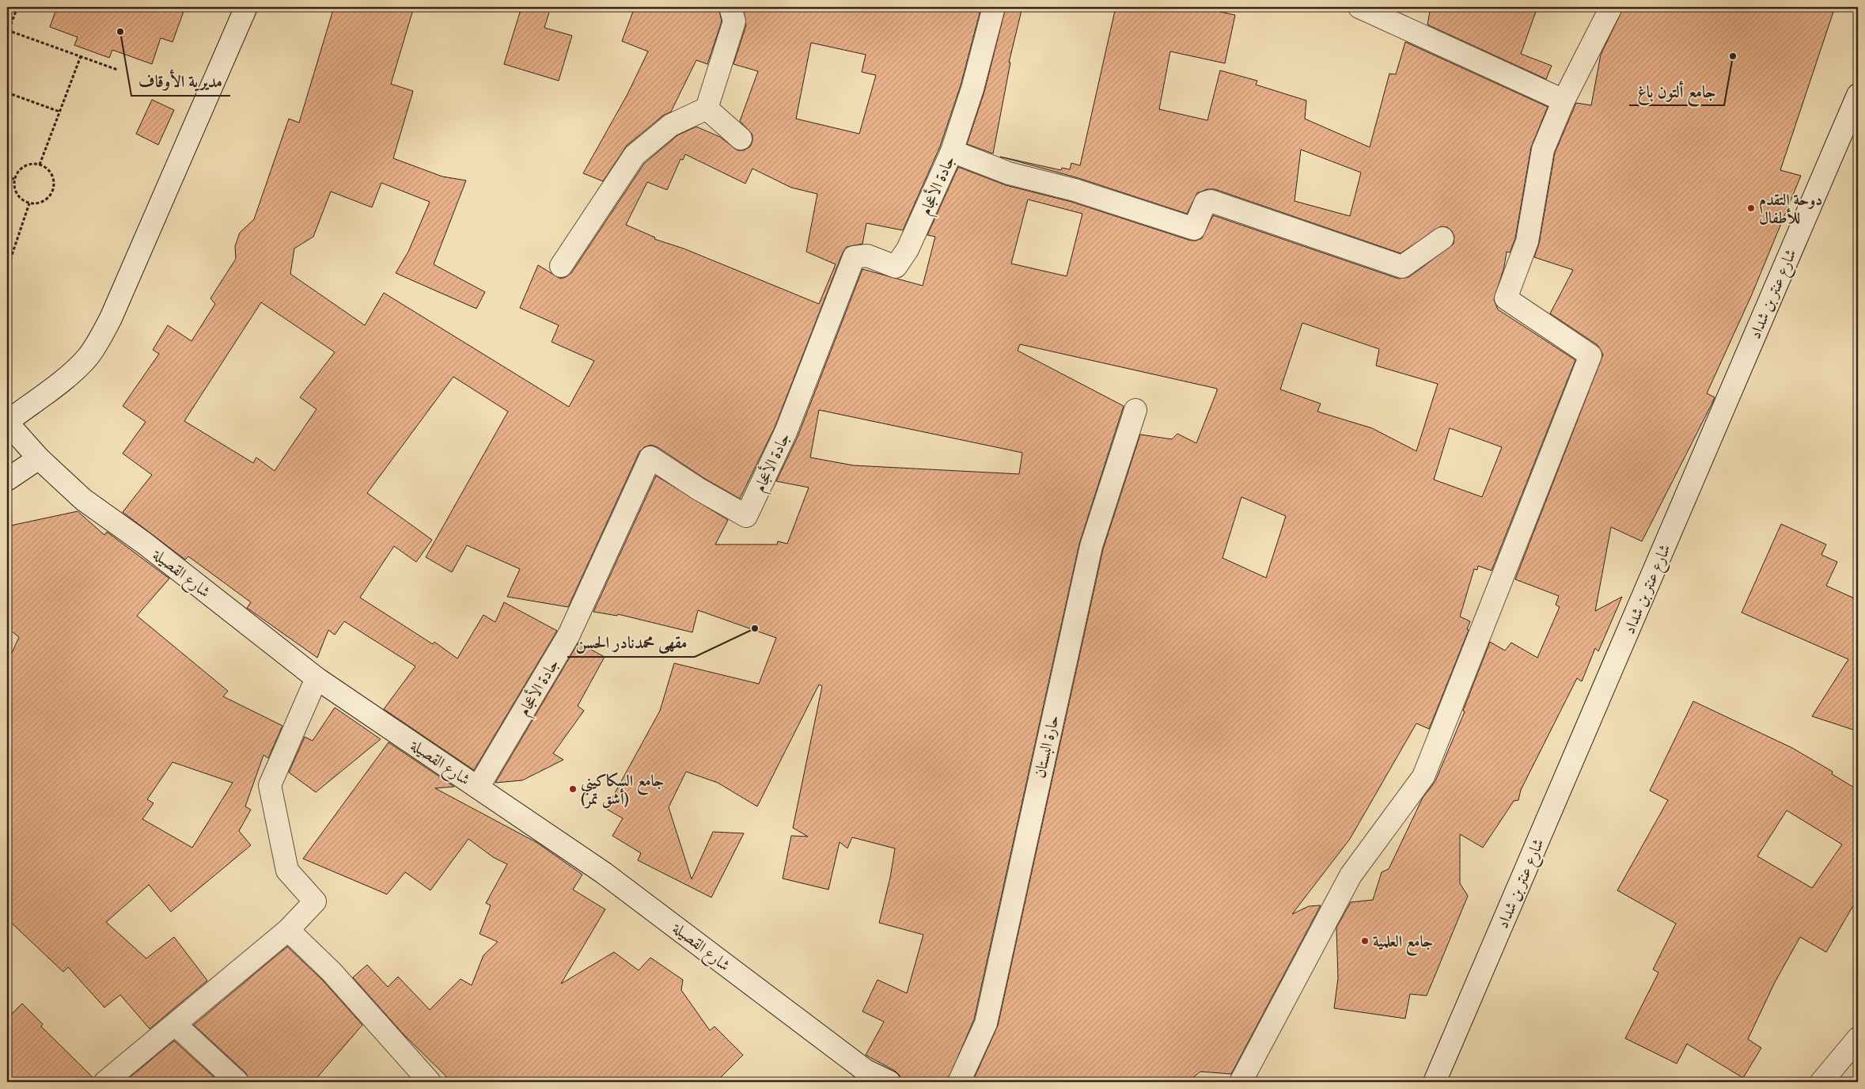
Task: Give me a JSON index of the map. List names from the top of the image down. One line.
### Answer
{"streets":{"street":["جادة الأعجام","شارع عنتر بن شداد","شارع القصيلة","حارة البستان"]},"crossings":[["جادة الأعجام","شارع القصيلة"]],"places":["مديرية الأوقاف","جامع ألتون باغ","دوحة التقدم للأطفال","مقهى محمدنادر الحسن","جامع السكاكيني (أشق تمر)","جامع العلمية"]}
